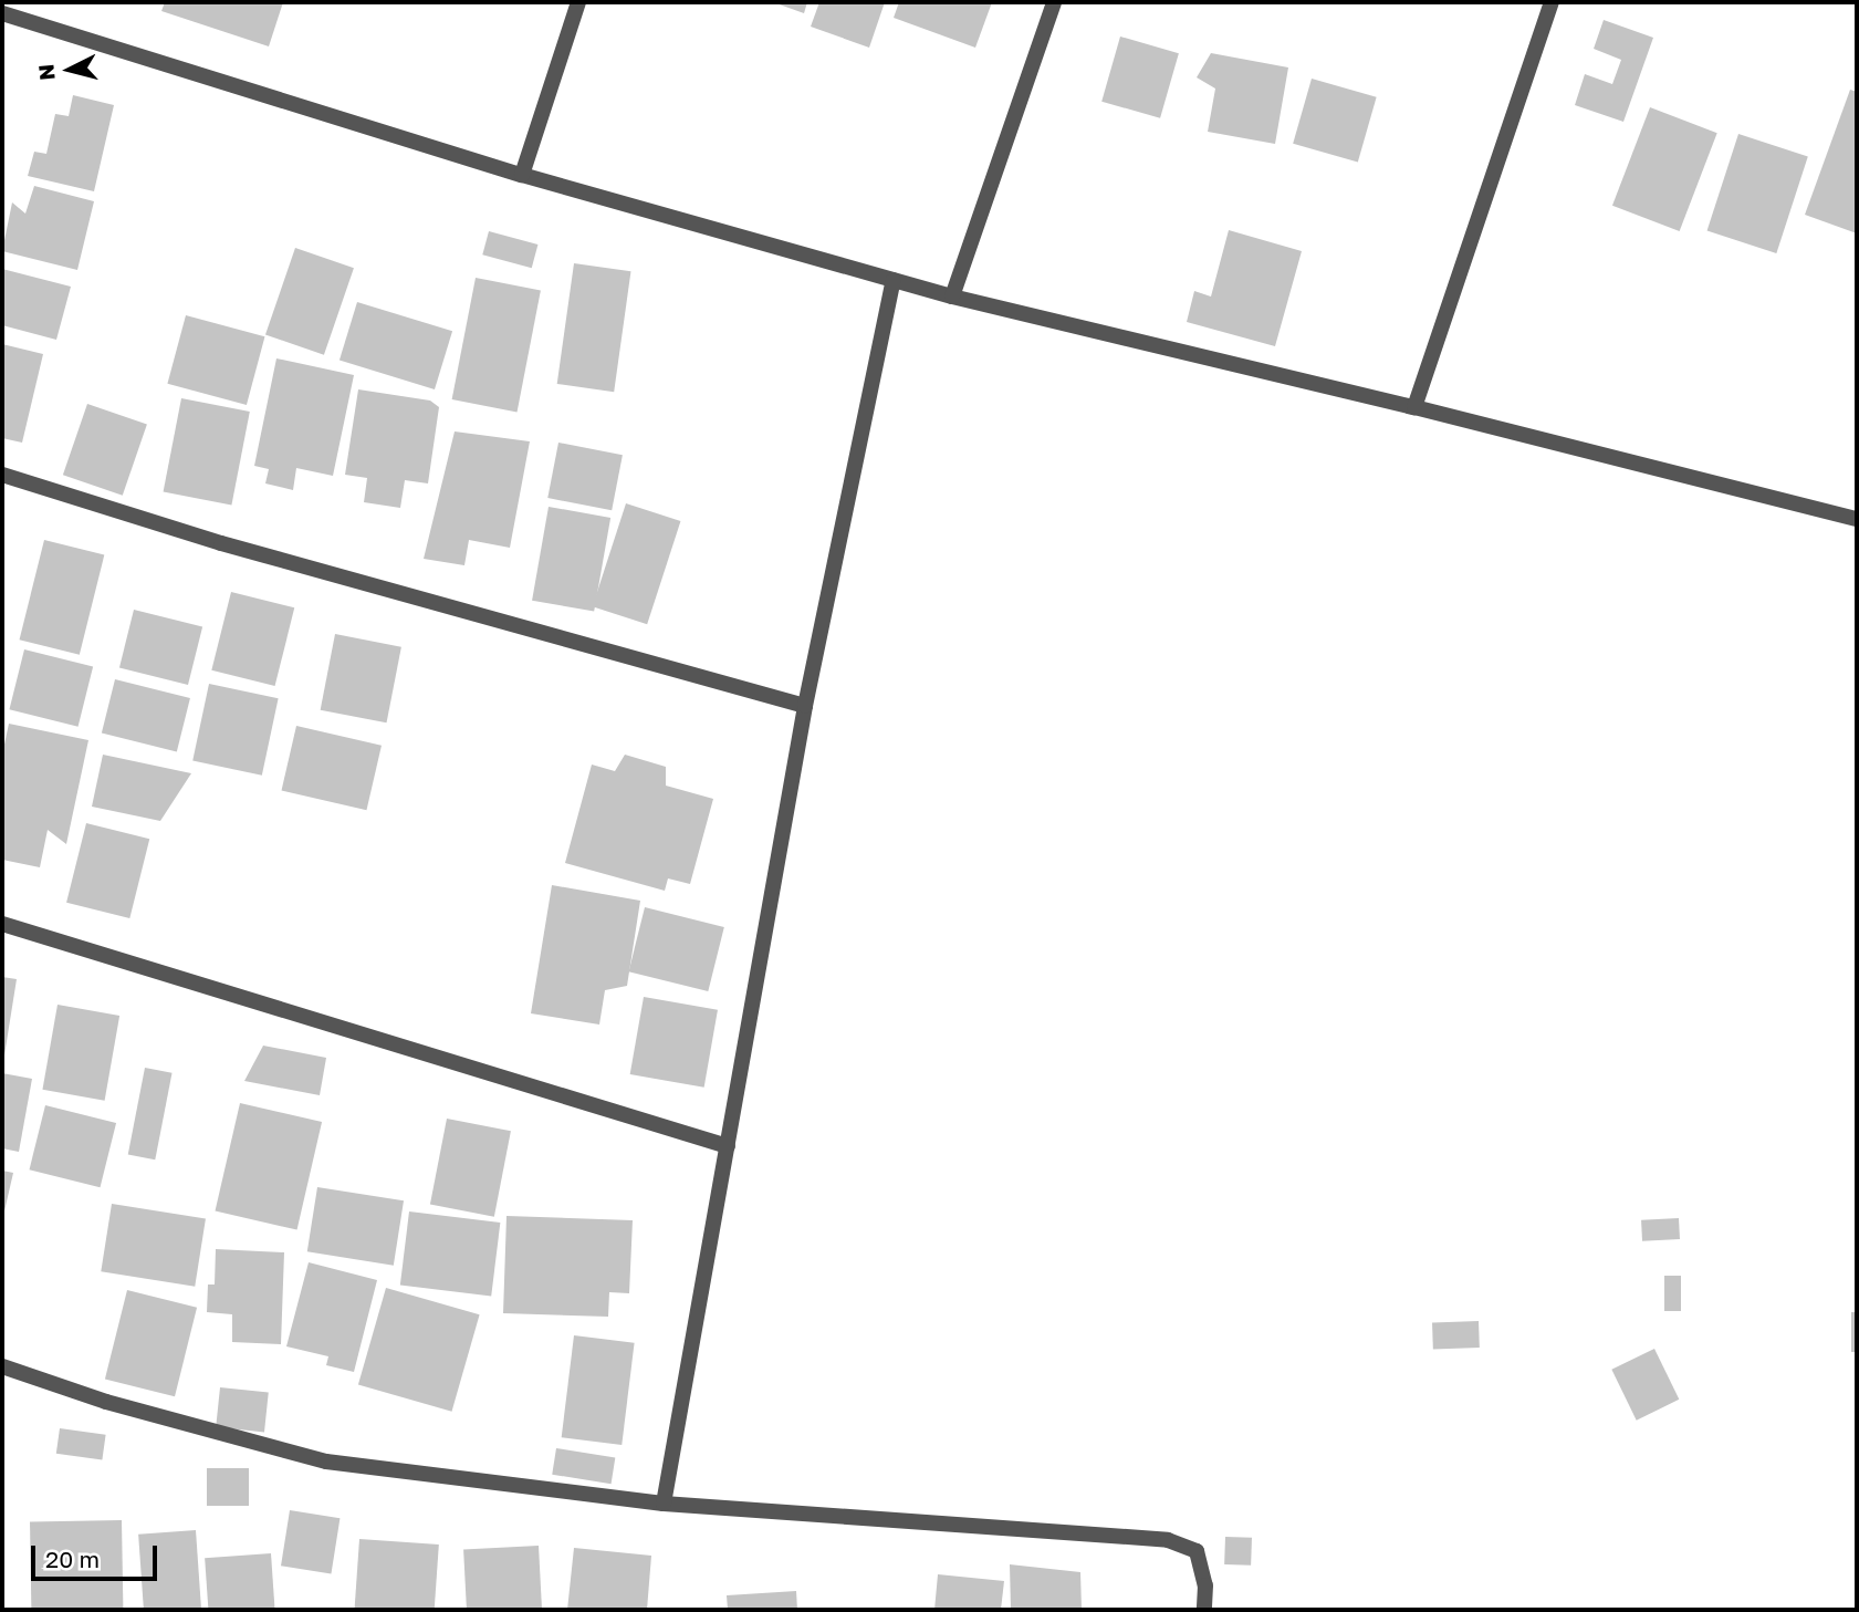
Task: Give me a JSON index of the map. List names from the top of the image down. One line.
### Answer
{"scale_bar":"20 m","north":"left"}
